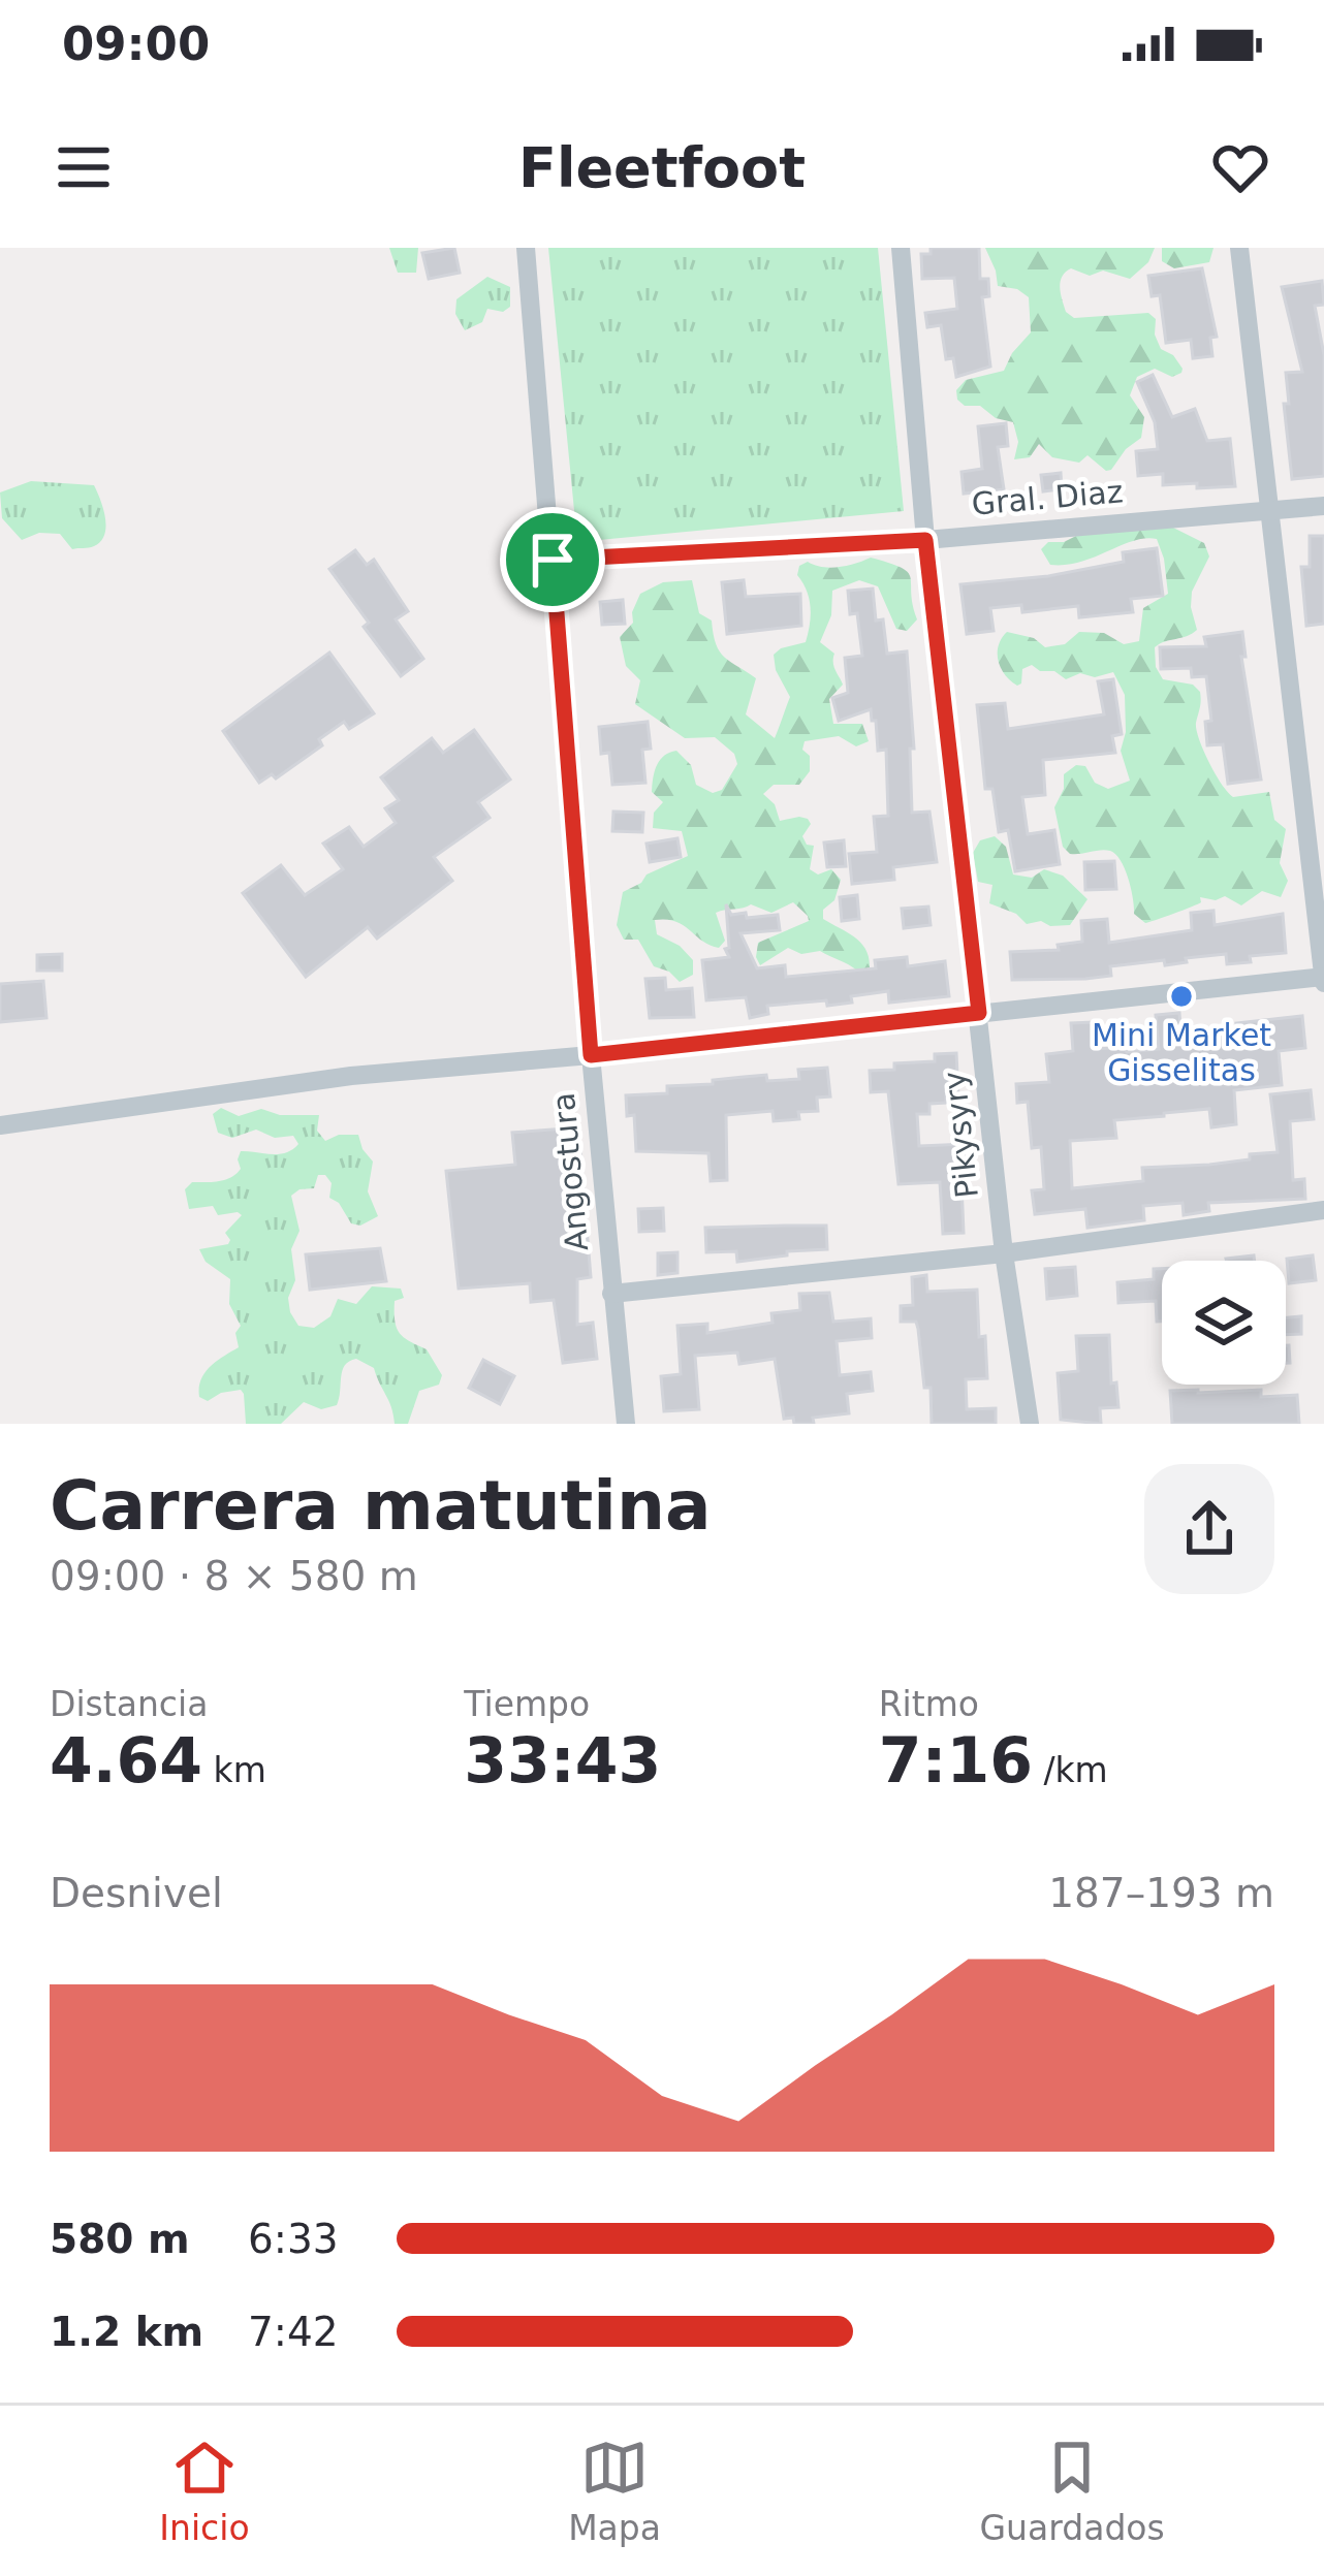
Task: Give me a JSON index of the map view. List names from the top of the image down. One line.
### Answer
{"streets":{"street":["Gral. Diaz","Pikysyry","Angostura"]},"crossings":[["Gral. Diaz","Pikysyry"],["Gral. Diaz","Angostura"]],"places":["Mini Market Gisselitas"],"page":{"status":"09:00","header":"Fleetfoot","heading":["Carrera matutina","09:00 · 8 × 580 m"],"stats":[["Distancia","4.64 km"],["Tiempo","33:43"],["Ritmo","7:16 /km"]],"chart":["Desnivel","187–193 m"],"list":[{"name":"580 m","note":"6:33"},{"name":"1.2 km","note":"7:42"}],"tabs":["Inicio","Mapa","Guardados"]}}
